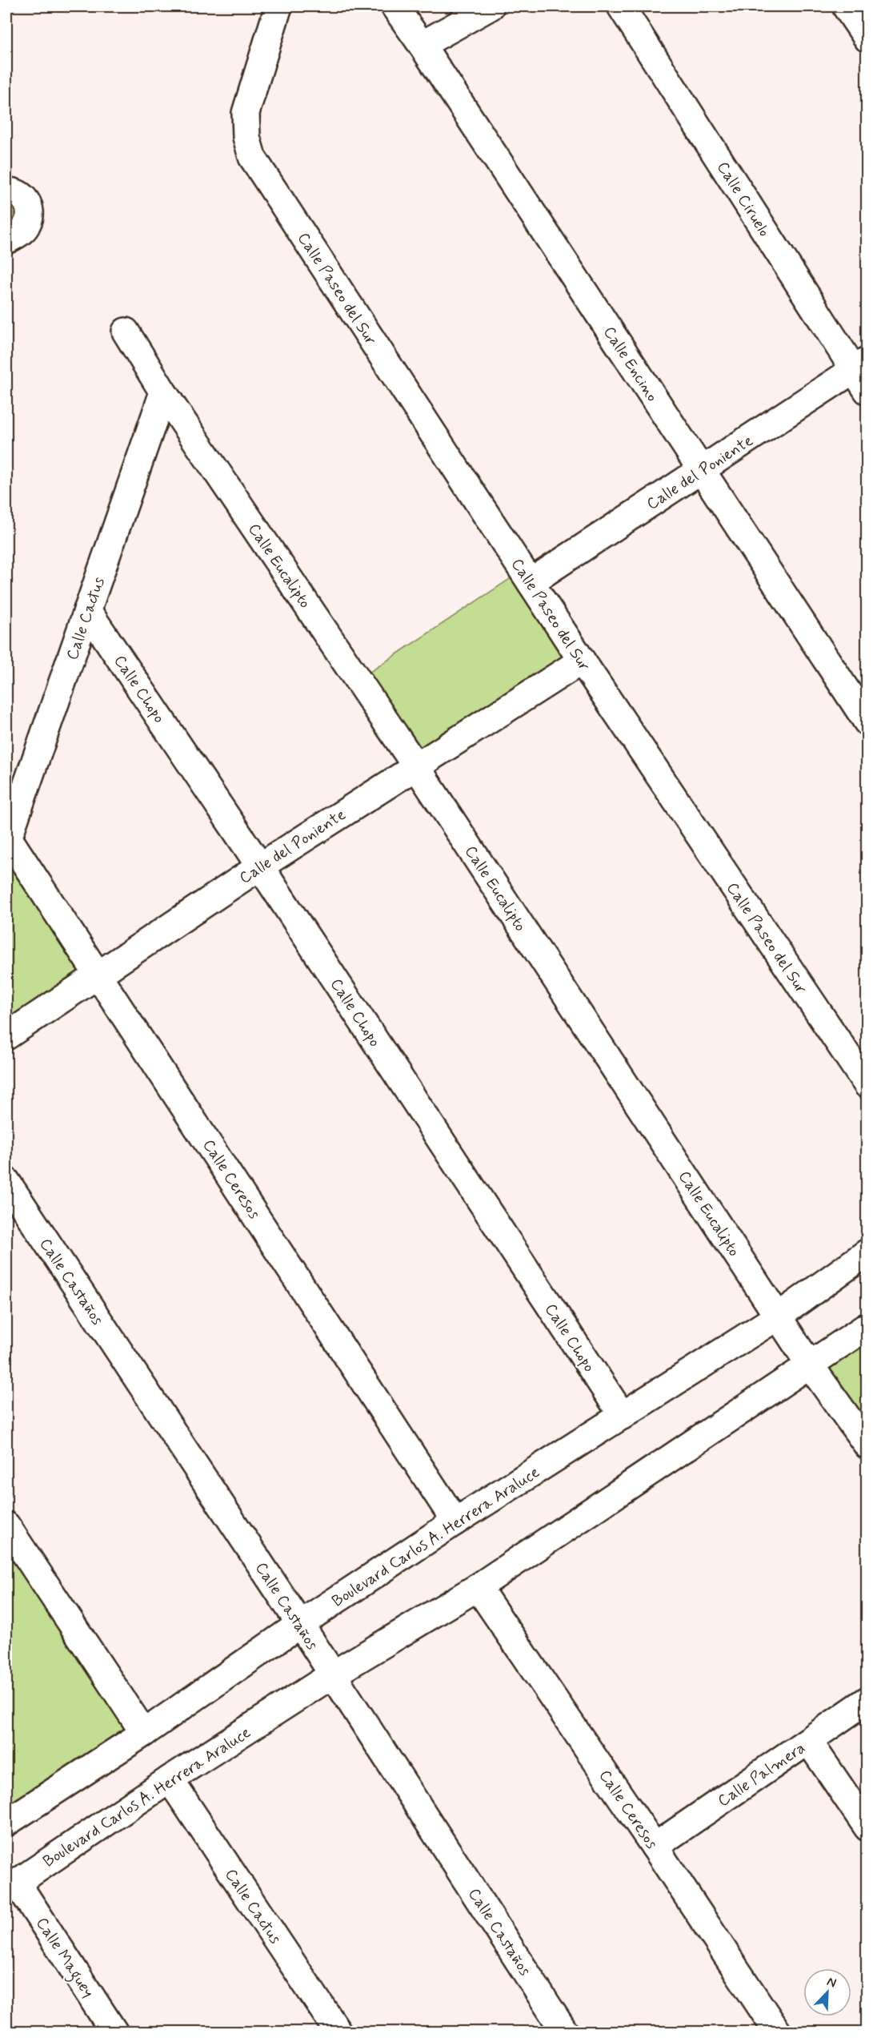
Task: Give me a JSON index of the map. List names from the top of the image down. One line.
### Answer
{"streets":{"street":["Calle Ciruelo","Calle Paseo del Sur","Calle Encino","Calle del Poniente","Calle Eucalipto","Calle Cactus","Calle Chopo","Calle Ceresos","Calle Castaños","Boulevard Carlos A. Herrera Araluce","Calle Palmera","Calle Maguey"]},"crossings":[["Calle Ciruelo","Calle del Poniente"],["Calle Paseo del Sur","Calle del Poniente"],["Calle Encino","Calle del Poniente"],["Calle del Poniente","Calle Eucalipto"],["Calle del Poniente","Calle Chopo"],["Calle del Poniente","Calle Ceresos"],["Calle Eucalipto","Calle Cactus"],["Calle Eucalipto","Boulevard Carlos A. Herrera Araluce"],["Calle Cactus","Calle Chopo"],["Calle Cactus","Calle Ceresos"],["Calle Cactus","Boulevard Carlos A. Herrera Araluce"],["Calle Chopo","Boulevard Carlos A. Herrera Araluce"],["Calle Ceresos","Boulevard Carlos A. Herrera Araluce"],["Calle Ceresos","Calle Palmera"],["Calle Castaños","Boulevard Carlos A. Herrera Araluce"],["Boulevard Carlos A. Herrera Araluce","Calle Maguey"]],"north":"top right"}
